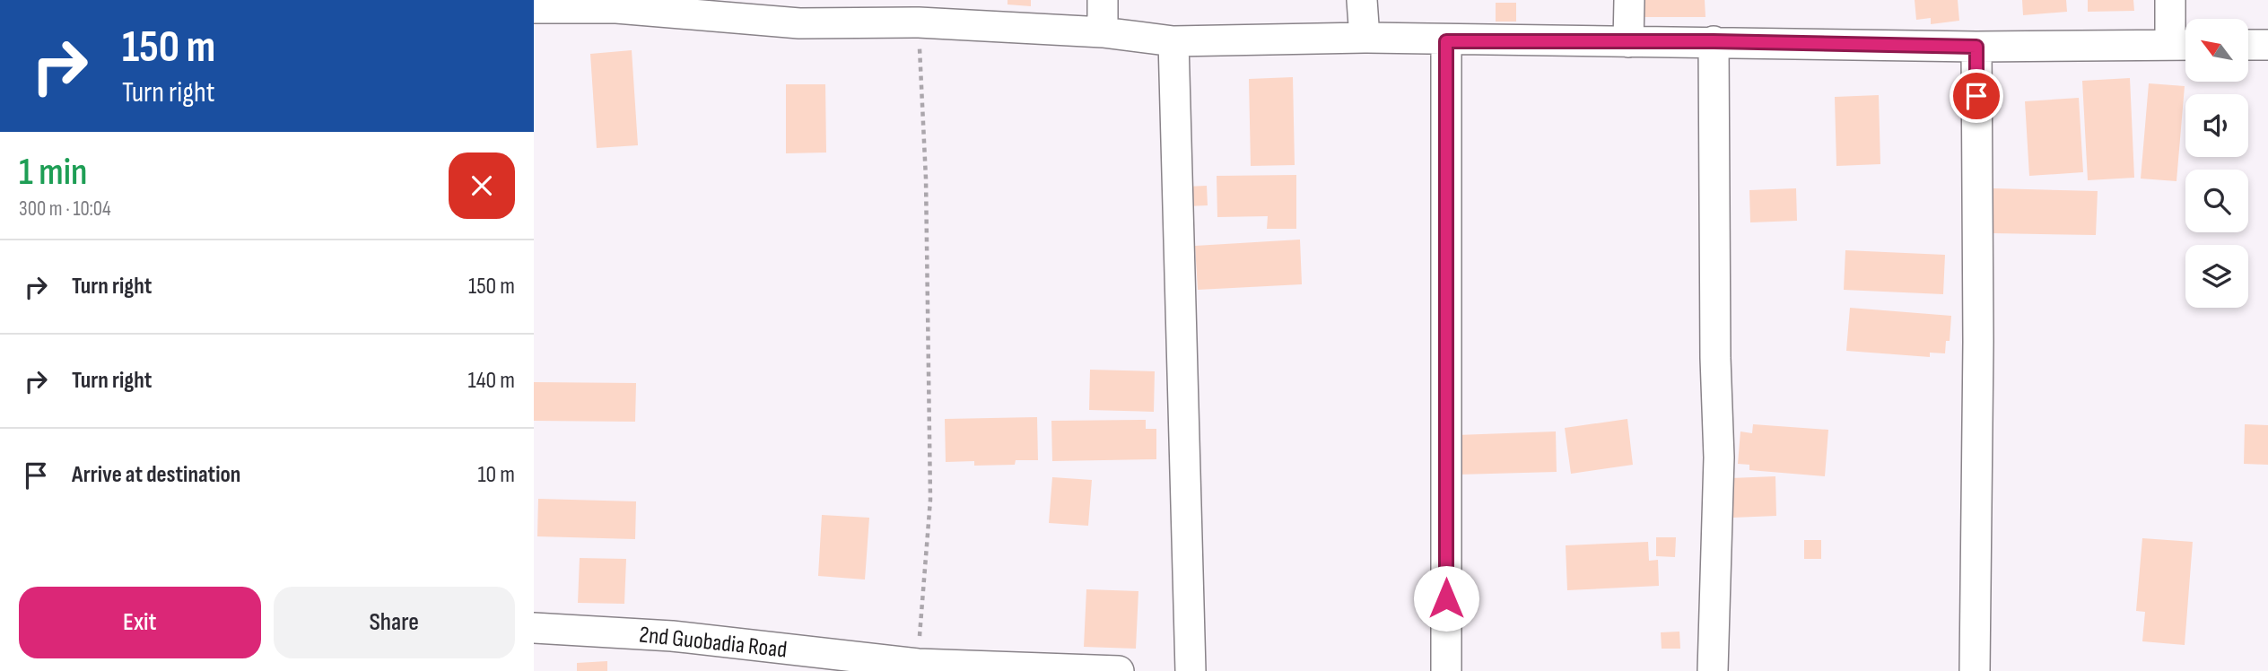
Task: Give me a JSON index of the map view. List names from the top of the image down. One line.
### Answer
{"streets":{"street":["2nd Guobadia Road"]},"north":"top left","page":{"turn":["150 m","Turn right"],"heading":["1 min","300 m · 10:04"],"list":[{"name":"Turn right","value":"150 m"},{"name":"Turn right","value":"140 m"},{"name":"Arrive at destination","value":"10 m"}],"buttons":["Exit","Share"]}}
